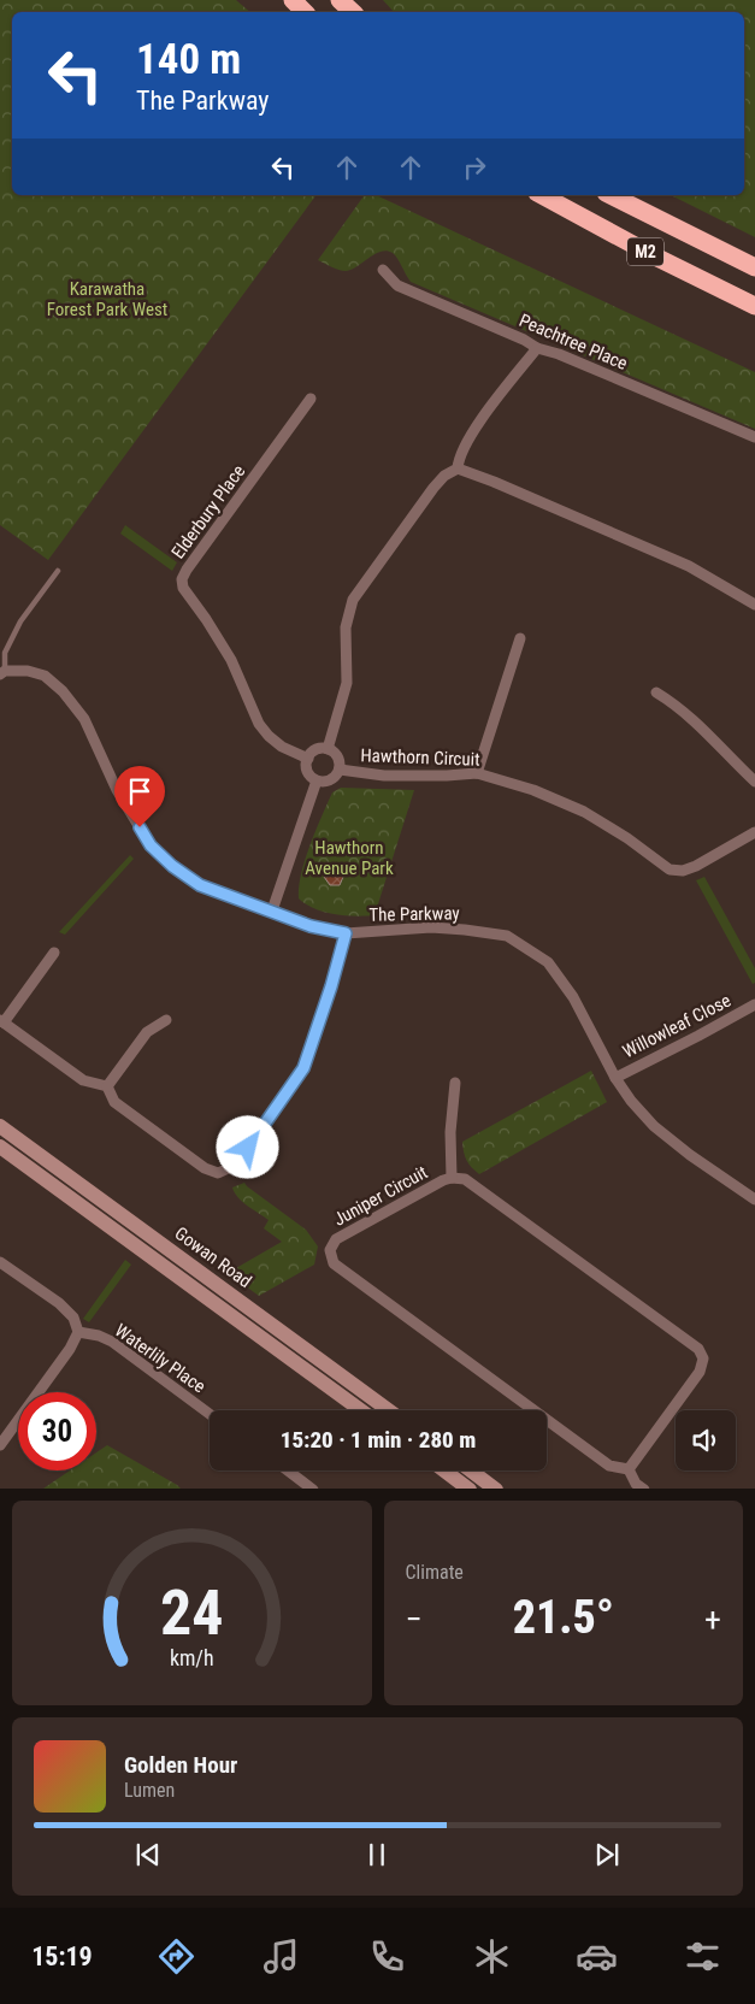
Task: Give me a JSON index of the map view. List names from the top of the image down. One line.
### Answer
{"streets":{"highway":["M2"],"main road":["Gowan Road"],"street":["Peachtree Place","Elderbury Place","Hawthorn Circuit","The Parkway","Willowleaf Close","Juniper Circuit","Waterlily Place"]},"crossings":[["Elderbury Place","Hawthorn Circuit"],["The Parkway","Willowleaf Close"]],"parks":["Karawatha Forest Park West","Hawthorn Avenue Park"],"page":{"turn":["140 m","The Parkway"],"limit":"30","trip":"15:20 · 1 min · 280 m","tile":"Climate","heat":["−","21.5°","+"],"song":["Golden Hour","Lumen"],"tabs":"15:19","gauge":["24","km/h"]}}
